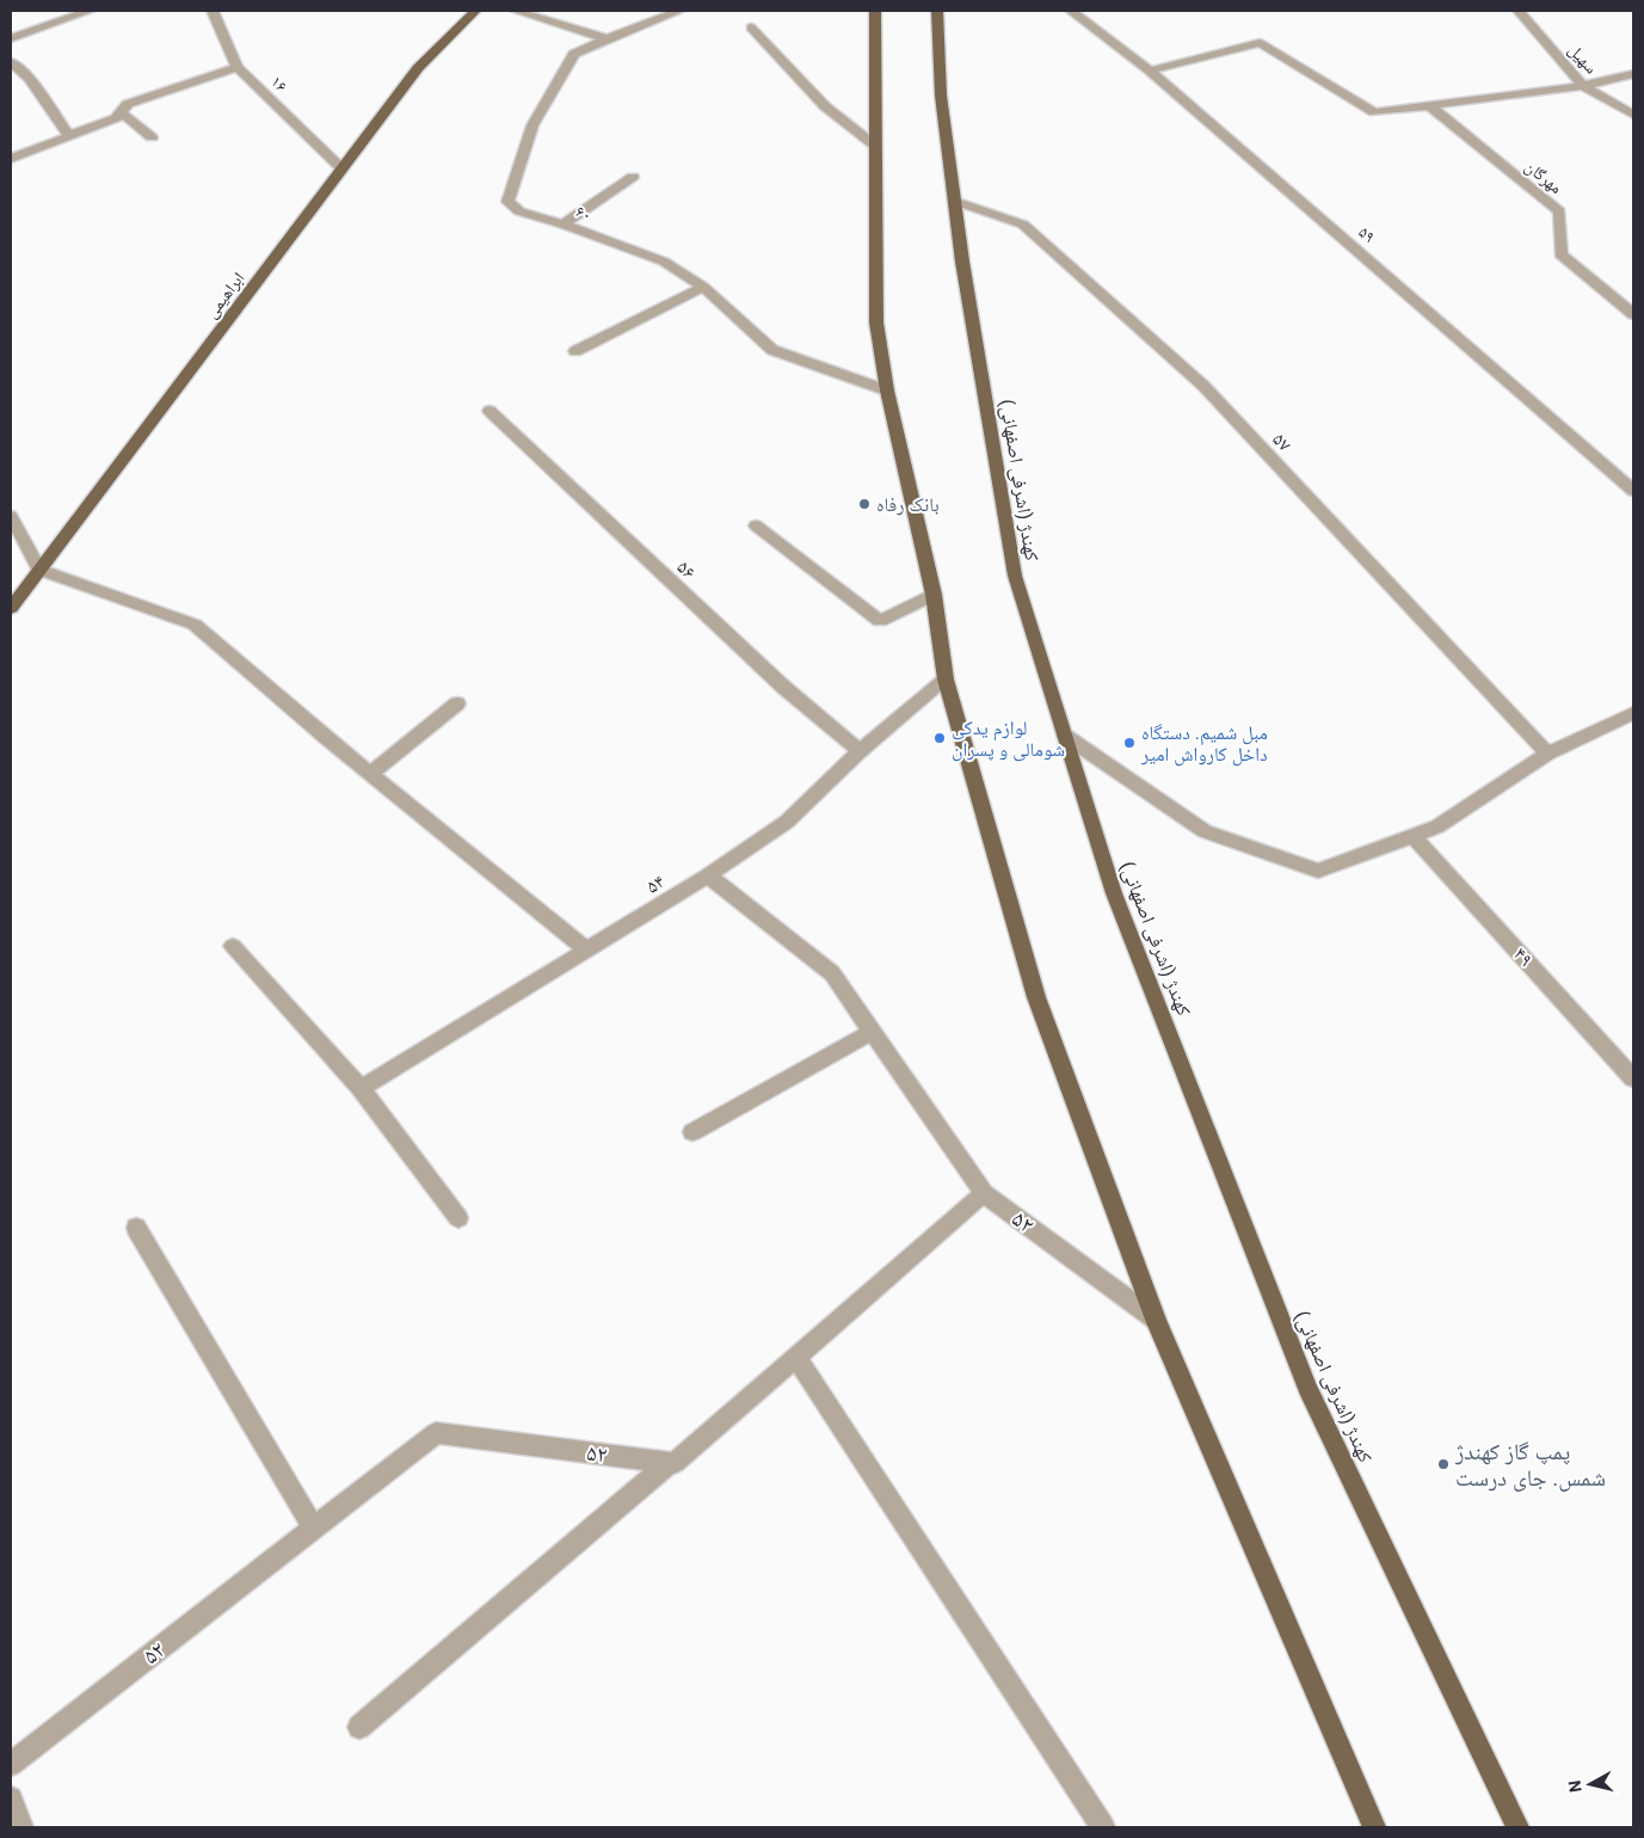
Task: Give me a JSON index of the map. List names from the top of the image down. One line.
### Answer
{"streets":{"main road":["ابراهیمی","کهندژ (اشرفی اصفهانی)"],"street":["سهیل","۱۶","مهرگان","۶۰","۵۹","۵۷","۵۶","۵۴","۴۹","۵۲"]},"crossings":[["۱۶","ابراهیمی"],["۵۷","کهندژ (اشرفی اصفهانی)"],["۵۶","۵۴"],["۵۴","۵۲"]],"places":["بانک رفاه","لوازم یدکی شومالی و پسران","مبل شمیم. دستگاه داخل کارواش امیر","پمپ گاز کهندژ شمس. جای درست"],"north":"left"}
